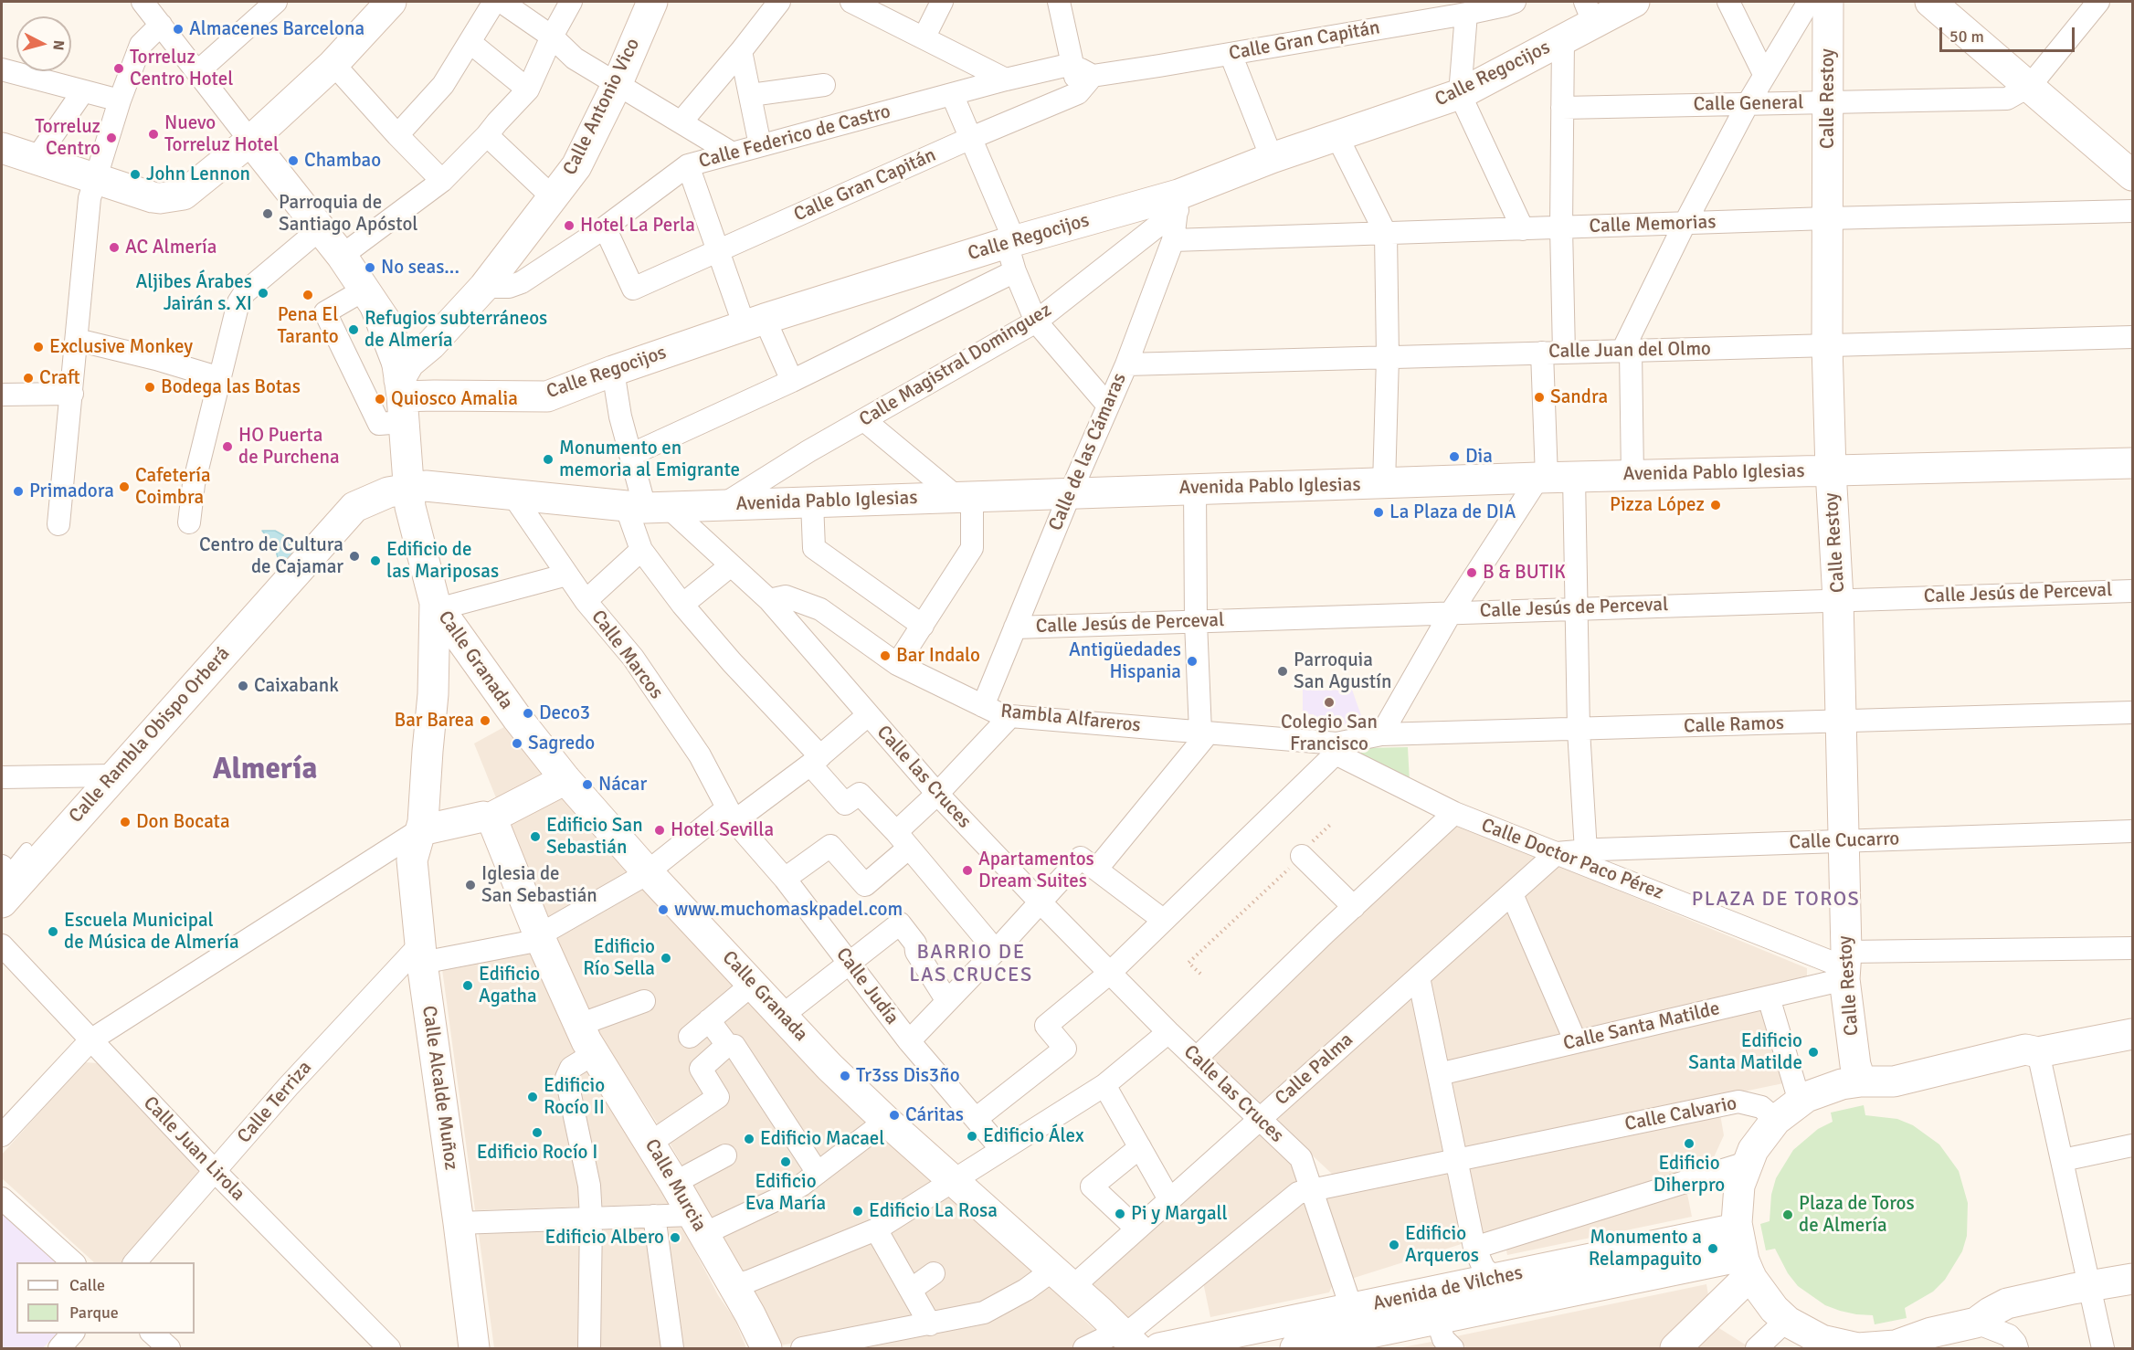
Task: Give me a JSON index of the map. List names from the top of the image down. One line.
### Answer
{"streets":{"street":["Calle Gran Capitán","Calle Regocijos","Calle Restoy","Calle General","Calle Antonio Vico","Calle Federico de Castro","Calle Memorias","Calle Juan del Olmo","Calle Magistral Dominguez","Calle de las Cámaras","Avenida Pablo Iglesias","Calle Jesús de Perceval","Calle Marcos","Calle Granada","Rambla Alfareros","Calle Ramos","Calle Rambla Obispo Orberá","Calle las Cruces","Calle Cucarro","Calle Doctor Paco Pérez","Calle Judía","Calle Santa Matilde","Calle Palma","Calle Alcalde Muñoz","Calle Terriza","Calle Calvario","Calle Juan Lirola","Calle Murcia","Avenida de Vilches"]},"crossings":[["Calle Gran Capitán","Calle Federico de Castro"],["Calle Regocijos","Calle Antonio Vico"],["Calle Regocijos","Calle Magistral Dominguez"],["Calle Regocijos","Calle de las Cámaras"],["Calle Restoy","Calle General"],["Calle Restoy","Calle Memorias"],["Calle Restoy","Calle Juan del Olmo"],["Calle Restoy","Avenida Pablo Iglesias"],["Calle Restoy","Calle Jesús de Perceval"],["Calle Restoy","Calle Ramos"],["Calle Restoy","Calle Cucarro"],["Calle Restoy","Calle Doctor Paco Pérez"],["Calle Restoy","Calle Santa Matilde"],["Calle Antonio Vico","Calle Federico de Castro"],["Calle Memorias","Calle de las Cámaras"],["Calle Juan del Olmo","Calle de las Cámaras"],["Calle Magistral Dominguez","Calle de las Cámaras"],["Calle Magistral Dominguez","Avenida Pablo Iglesias"],["Calle de las Cámaras","Avenida Pablo Iglesias"],["Calle de las Cámaras","Calle Jesús de Perceval"],["Calle de las Cámaras","Rambla Alfareros"],["Avenida Pablo Iglesias","Calle Marcos"],["Avenida Pablo Iglesias","Calle Rambla Obispo Orberá"],["Avenida Pablo Iglesias","Calle las Cruces"],["Calle Marcos","Calle Judía"],["Calle Granada","Calle Palma"],["Calle Granada","Calle Alcalde Muñoz"],["Calle Granada","Calle Calvario"],["Rambla Alfareros","Calle Ramos"],["Rambla Alfareros","Calle las Cruces"],["Rambla Alfareros","Calle Doctor Paco Pérez"],["Calle Ramos","Calle Doctor Paco Pérez"],["Calle las Cruces","Calle Palma"],["Calle las Cruces","Calle Calvario"],["Calle las Cruces","Avenida de Vilches"],["Calle Cucarro","Calle Doctor Paco Pérez"],["Calle Cucarro","Calle Palma"],["Calle Doctor Paco Pérez","Calle Santa Matilde"],["Calle Doctor Paco Pérez","Calle Palma"],["Calle Alcalde Muñoz","Calle Terriza"],["Calle Terriza","Calle Juan Lirola"]],"districts":["Almería","PLAZA DE TOROS","BARRIO DE LAS CRUCES"],"places":["Almacenes Barcelona","Torreluz Centro Hotel","Nuevo Torreluz Hotel","Torreluz Centro","Chambao","John Lennon","Parroquia de Santiago Apóstol","Hotel La Perla","AC Almería","No seas...","Aljibes Árabes Jairán s. XI","Pena El Taranto","Refugios subterráneos de Almería","Exclusive Monkey","Craft","Bodega las Botas","Sandra","Quiosco Amalia","HO Puerta de Purchena","Dia","Monumento en memoria al Emigrante","Cafetería Coimbra","Primadora","Pizza López","La Plaza de DIA","Centro de Cultura de Cajamar","Edificio de las Mariposas","B & BUTIK","Bar Indalo","Antigüedades Hispania","Parroquia San Agustín","Caixabank","Colegio San Francisco","Deco3","Bar Barea","Sagredo","Nácar","Don Bocata","Hotel Sevilla","Edificio San Sebastián","Apartamentos Dream Suites","Iglesia de San Sebastián","www.muchomaskpadel.com","Escuela Municipal de Música de Almería","Edificio Río Sella","Edificio Agatha","Edificio Santa Matilde","Tr3ss Dis3ño","Edificio Rocío II","Cáritas","Edificio Rocío I","Edificio Álex","Edificio Macael","Edificio Diherpro","Edificio Eva María","Edificio La Rosa","Pi y Margall","Plaza de Toros de Almería","Edificio Albero","Edificio Arqueros","Monumento a Relampaguito"],"legend":["Calle","Parque"],"scale_bar":"50 m","north":"right"}
